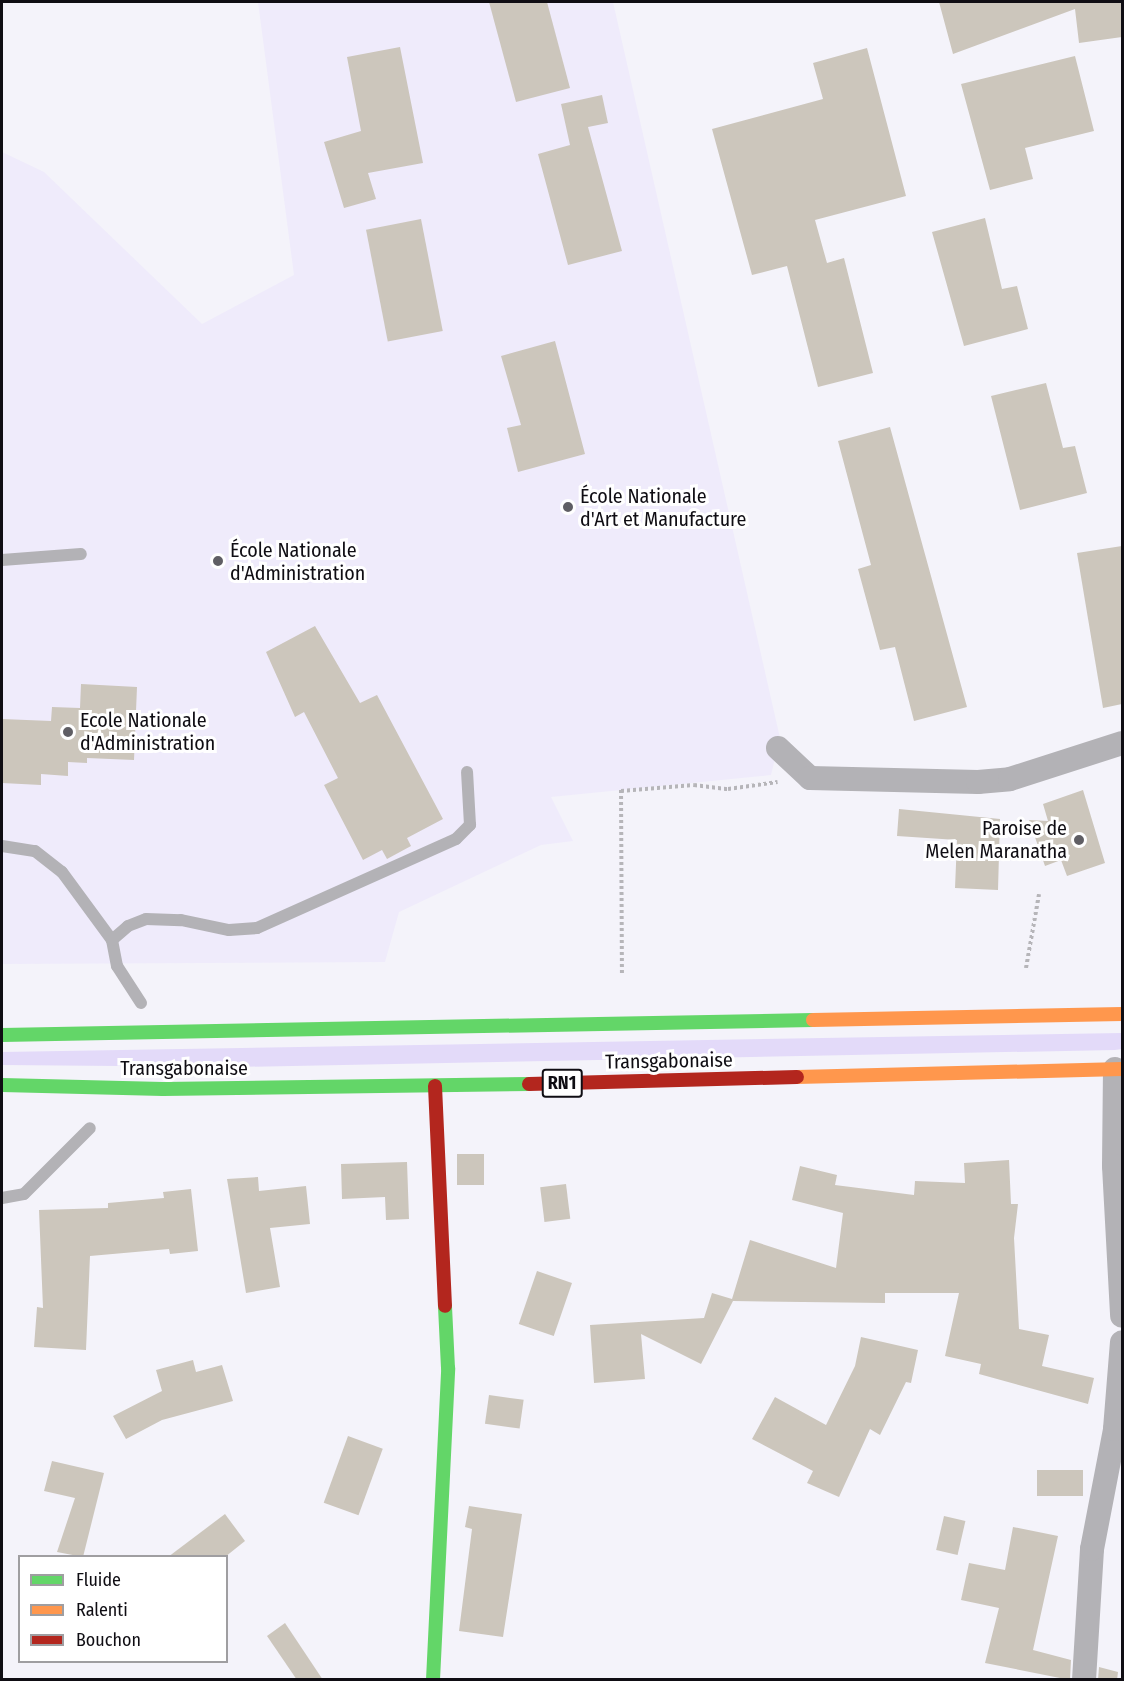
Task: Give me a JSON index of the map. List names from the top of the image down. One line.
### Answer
{"streets":{"main road":["Transgabonaise","RN1"]},"places":["École Nationale d'Art et Manufacture","École Nationale d'Administration","Ecole Nationale d'Administration","Paroise de Melen Maranatha"],"legend":["Fluide","Ralenti","Bouchon"]}
